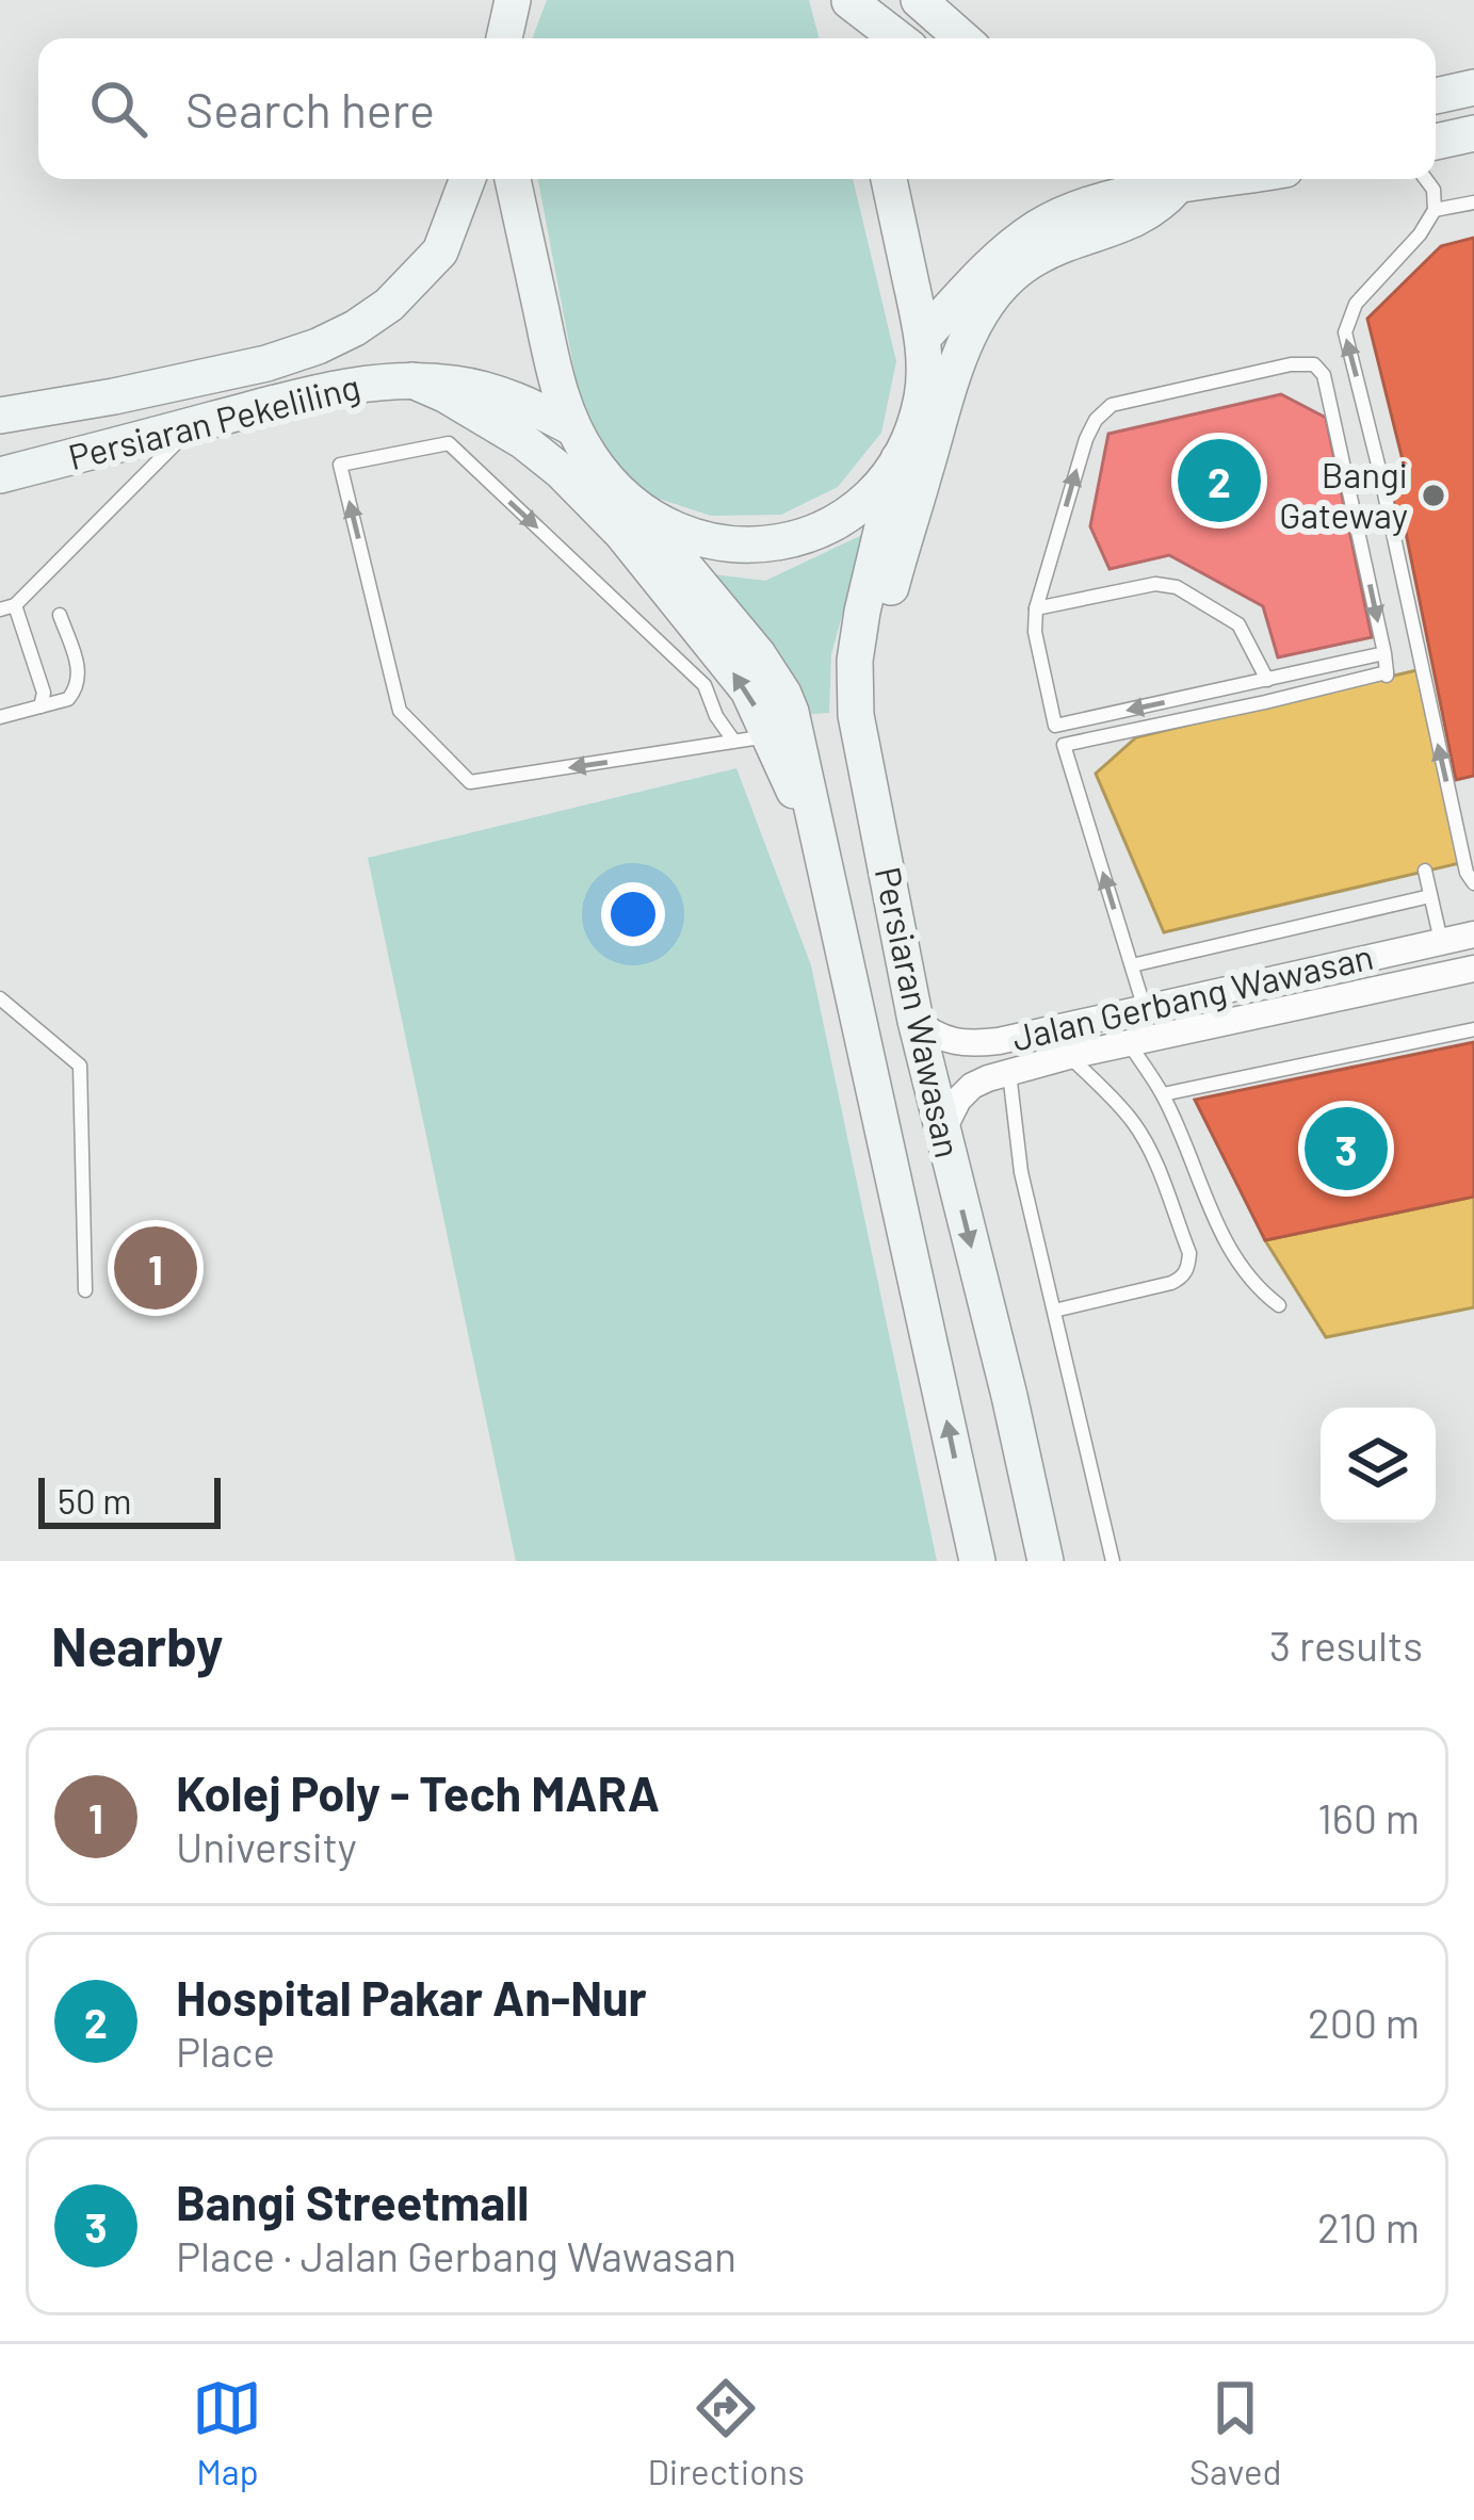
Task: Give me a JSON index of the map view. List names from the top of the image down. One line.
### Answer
{"streets":{"main road":["Persiaran Pekeliling","Persiaran Wawasan"],"street":["Jalan Gerbang Wawasan"]},"crossings":[["Persiaran Pekeliling","Persiaran Wawasan"],["Jalan Gerbang Wawasan","Persiaran Wawasan"]],"places":["Bangi Gateway"],"scale_bar":"50 m","page":{"search":"Search here","pins":["2","3","1"],"scale":"50 m","heading":["Nearby","3 results"],"list":[{"mark":"1","name":"Kolej Poly - Tech MARA","note":"University","value":"160 m"},{"mark":"2","name":"Hospital Pakar An-Nur","note":"Place","value":"200 m"},{"mark":"3","name":"Bangi Streetmall","note":"Place · Jalan Gerbang Wawasan","value":"210 m"}],"nav":["Map","Directions","Saved"]}}
